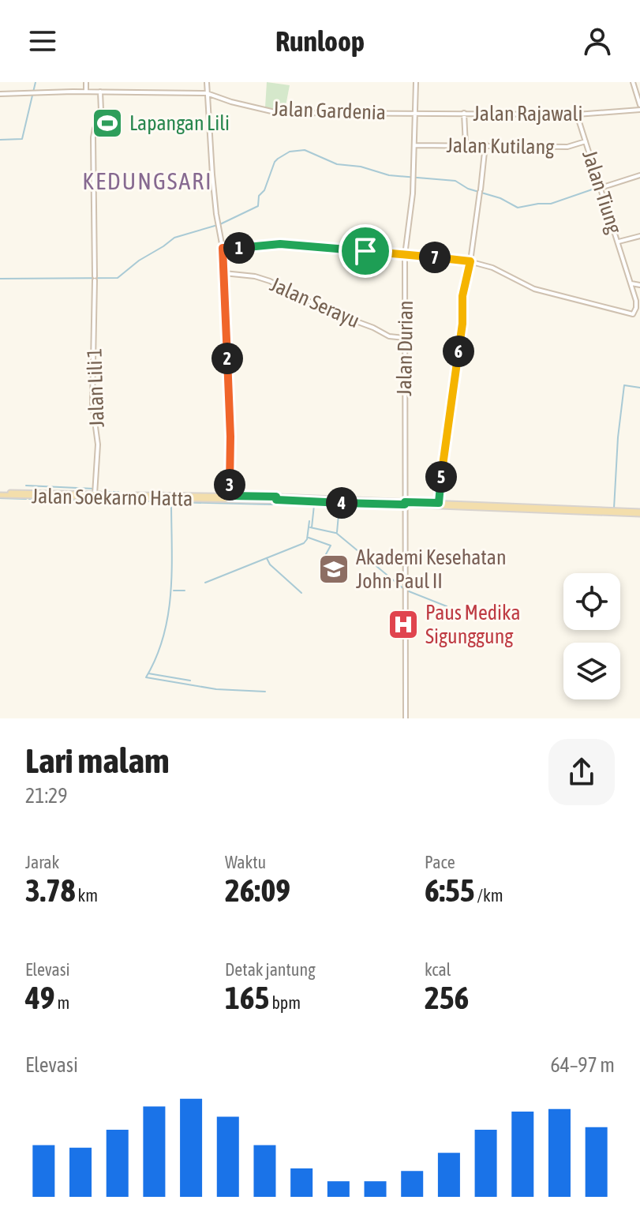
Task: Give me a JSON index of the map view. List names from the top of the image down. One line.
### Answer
{"streets":{"main road":["Jalan Soekarno Hatta"],"street":["Jalan Gardenia","Jalan Rajawali","Jalan Kutilang","Jalan Tiung","Jalan Serayu","Jalan Durian","Jalan Lili 1"]},"crossings":[["Jalan Gardenia","Jalan Rajawali"],["Jalan Gardenia","Jalan Durian"],["Jalan Gardenia","Jalan Lili 1"],["Jalan Rajawali","Jalan Tiung"],["Jalan Rajawali","Jalan Durian"],["Jalan Kutilang","Jalan Tiung"],["Jalan Kutilang","Jalan Durian"],["Jalan Serayu","Jalan Durian"],["Jalan Durian","Jalan Soekarno Hatta"],["Jalan Lili 1","Jalan Soekarno Hatta"]],"districts":["KEDUNGSARI"],"places":{"sports":["Lapangan Lili"],"school or university":["Akademi Kesehatan John Paul II"],"hospital":["Paus Medika Sigunggung"]},"page":{"header":"Runloop","pins":["1","7","6","2","5","3","4"],"heading":["Lari malam","21:29"],"stats":[["Jarak","3.78 km"],["Waktu","26:09"],["Pace","6:55 /km"],["Elevasi","49 m"],["Detak jantung","165 bpm"],["kcal","256"]],"chart":["Elevasi","64–97 m"]}}
